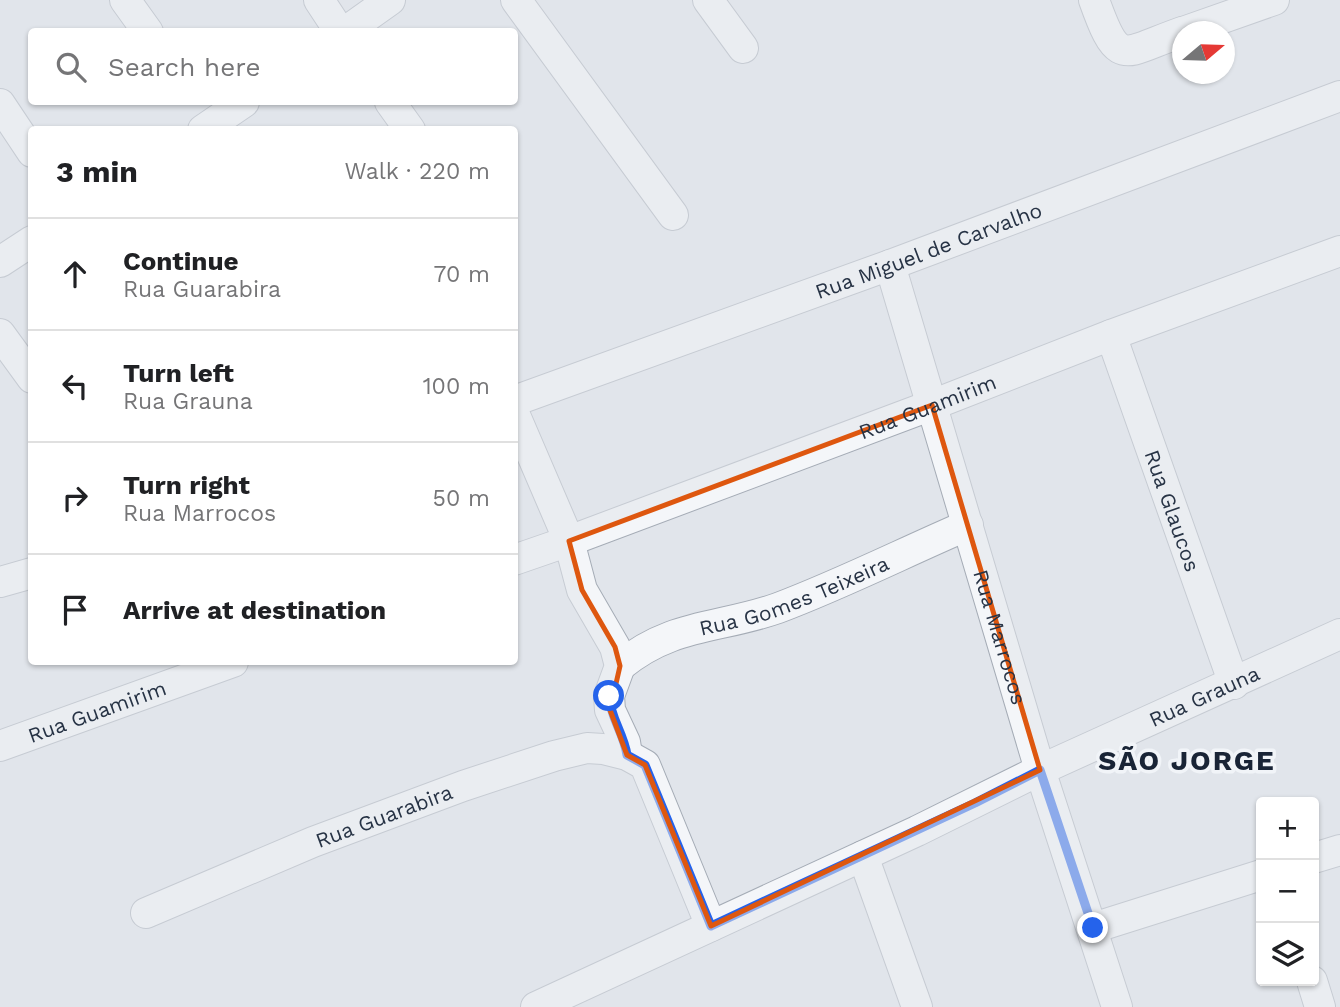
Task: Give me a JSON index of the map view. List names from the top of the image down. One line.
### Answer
{"streets":{"street":["Rua Miguel de Carvalho","Rua Guamirim","Rua Glaucos","Rua Gomes Teixeira","Rua Marrocos","Rua Grauna","Rua Guarabira"]},"crossings":[["Rua Miguel de Carvalho","Rua Marrocos"],["Rua Guamirim","Rua Glaucos"],["Rua Guamirim","Rua Marrocos"],["Rua Glaucos","Rua Grauna"],["Rua Gomes Teixeira","Rua Marrocos"],["Rua Marrocos","Rua Grauna"]],"districts":["SÃO JORGE"],"north":"right","page":{"search":"Search here","heading":["3 min","Walk · 220 m"],"list":[["Continue","Rua Guarabira","70 m"],["Turn left","Rua Grauna","100 m"],["Turn right","Rua Marrocos","50 m"],"Arrive at destination"],"map_buttons":["+","−"]}}
